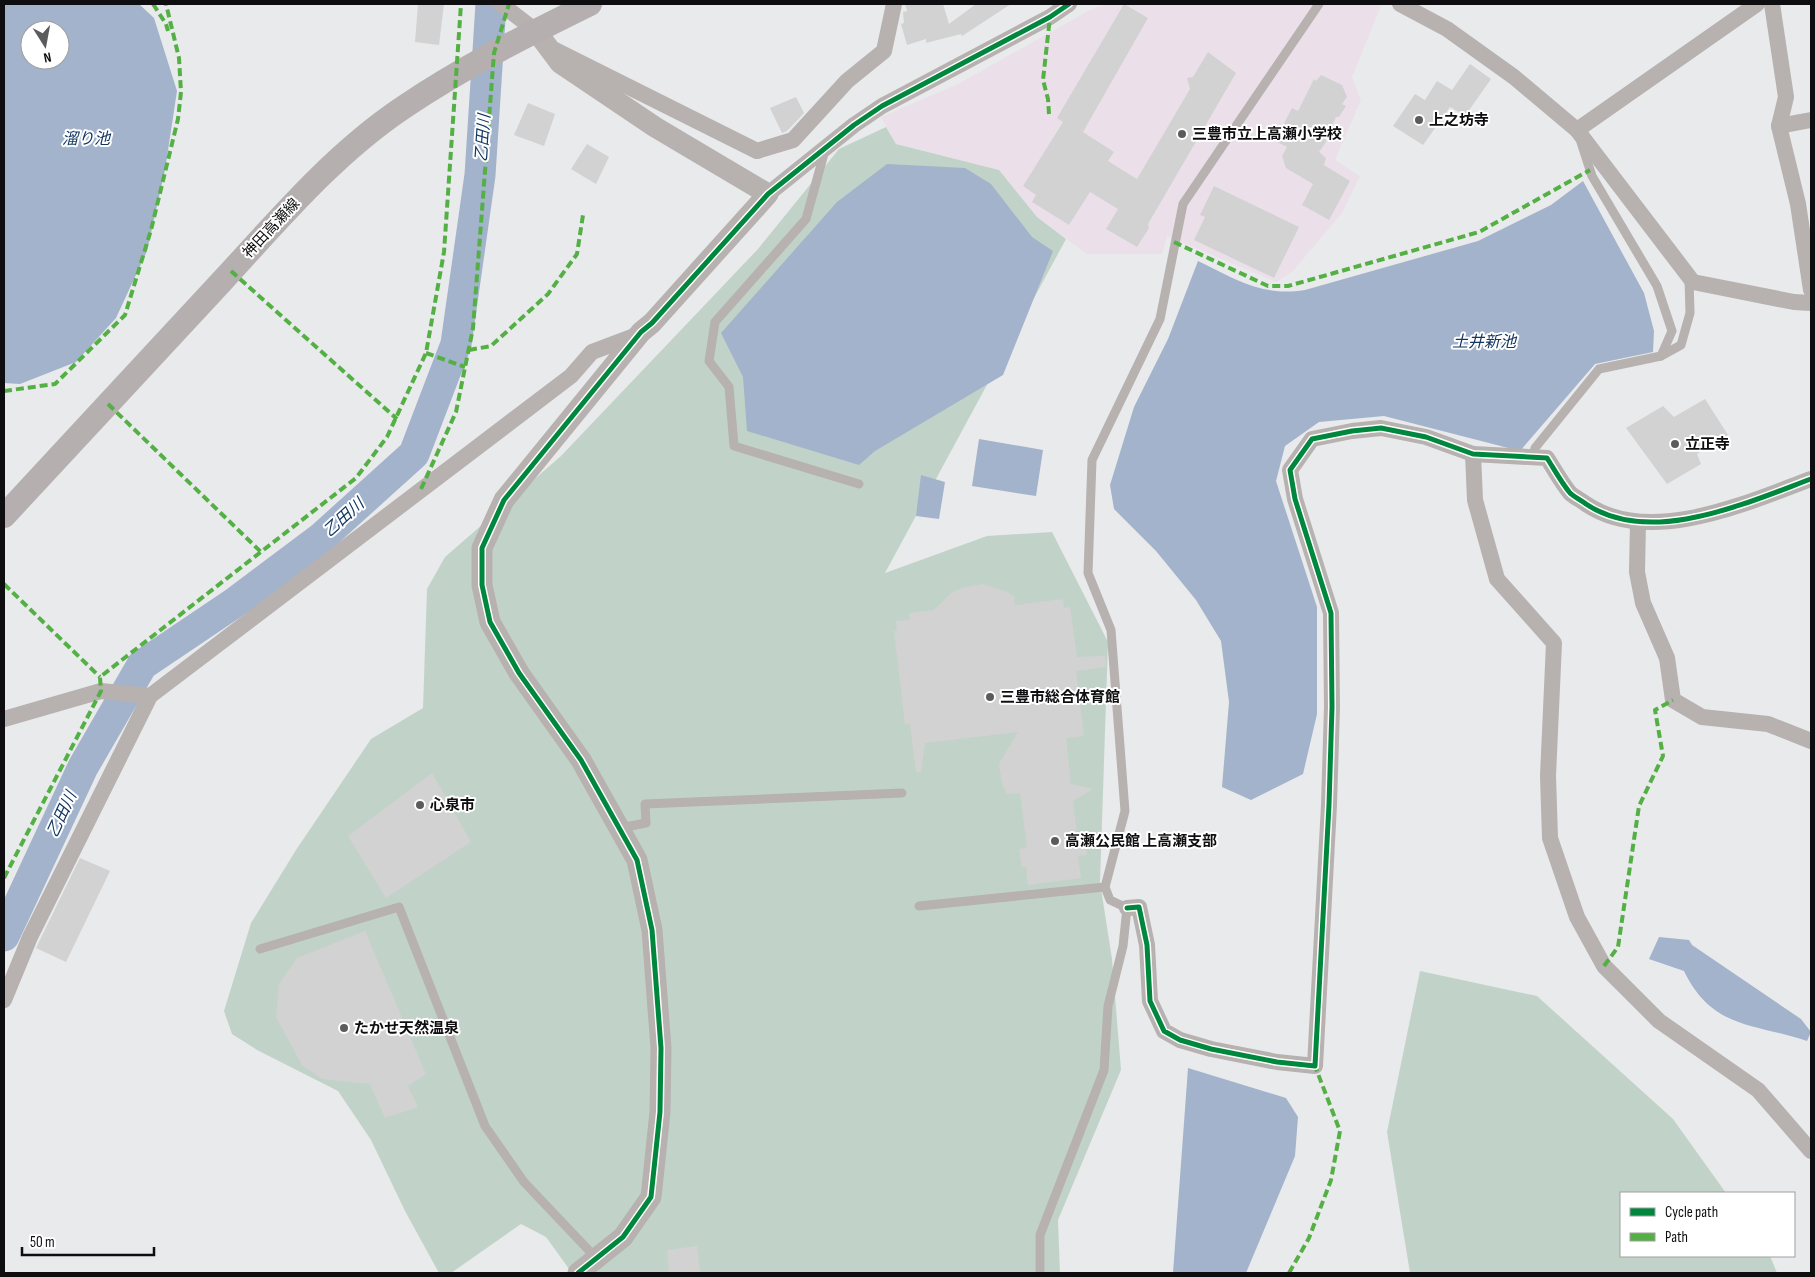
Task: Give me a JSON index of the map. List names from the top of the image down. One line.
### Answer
{"streets":{"main road":["神田高瀬線"]},"water":["溜り池","乙田川","土井新池"],"places":["上之坊寺","三豊市立上高瀬小学校","立正寺","三豊市総合体育館","心泉市","高瀬公民館 上高瀬支部","たかせ天然温泉"],"legend":["Cycle path","Path"],"scale_bar":"50 m","north":"bottom"}
